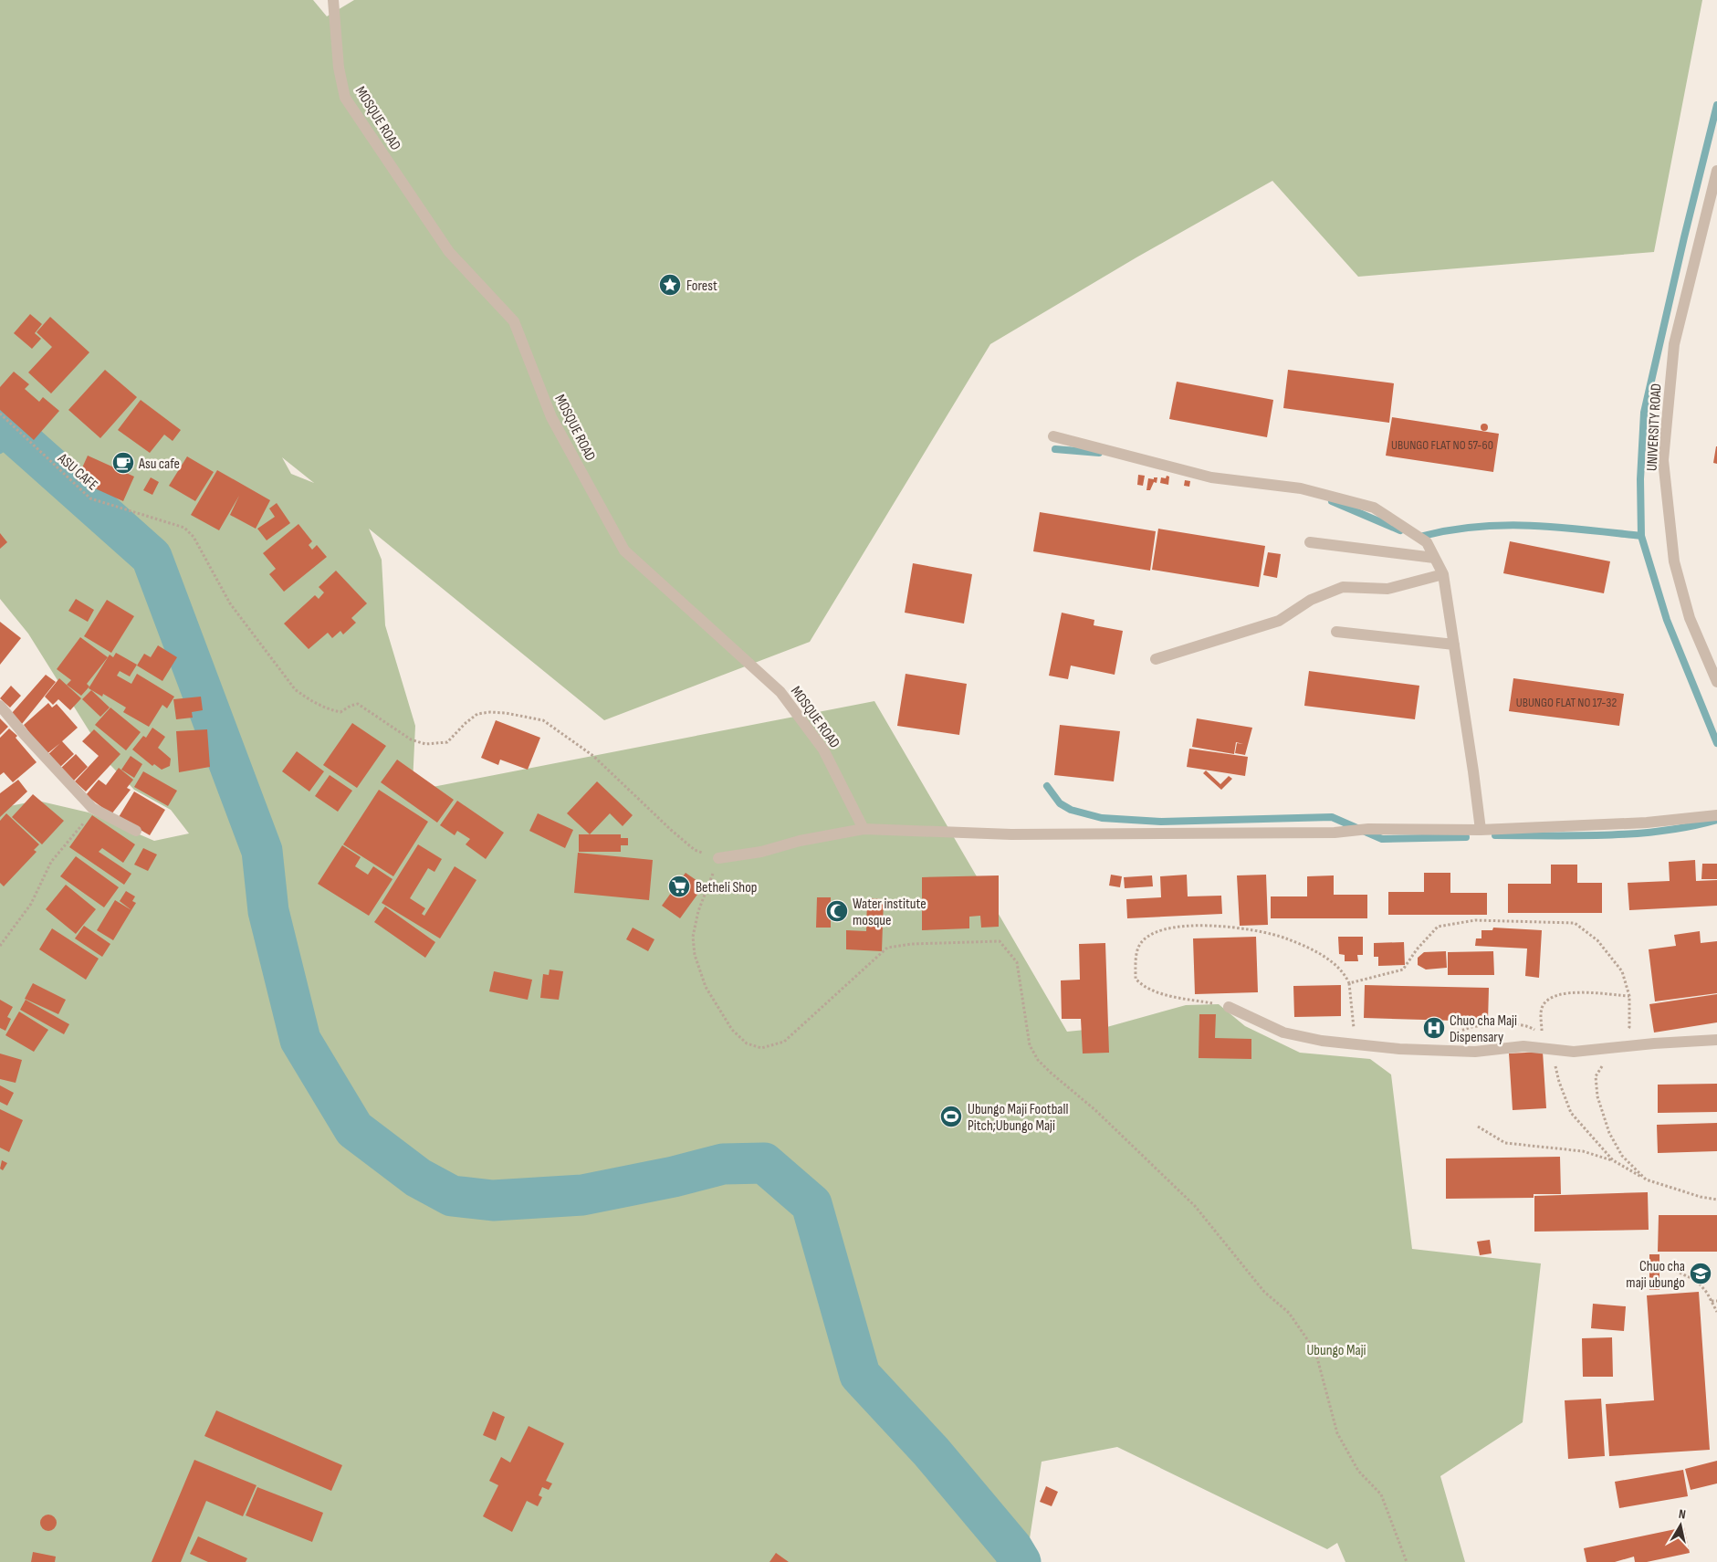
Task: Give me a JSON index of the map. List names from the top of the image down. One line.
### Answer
{"streets":{"street":["MOSQUE ROAD","UNIVERSITY ROAD"],"path":["ASU CAFE"]},"parks":["Ubungo Maji"],"places":{"place":["Forest"],"cafe":["Asu cafe"],"supermarket":["Betheli Shop"],"mosque":["Water institute mosque"],"hospital":["Chuo cha Maji Dispensary"],"sports":["Ubungo Maji Football Pitch;Ubungo Maji"],"school or university":["Chuo cha maji ubungo"]},"house_numbers":["UBUNGO FLAT NO 57-60","UBUNGO FLAT NO 17-32"],"north":"top"}
